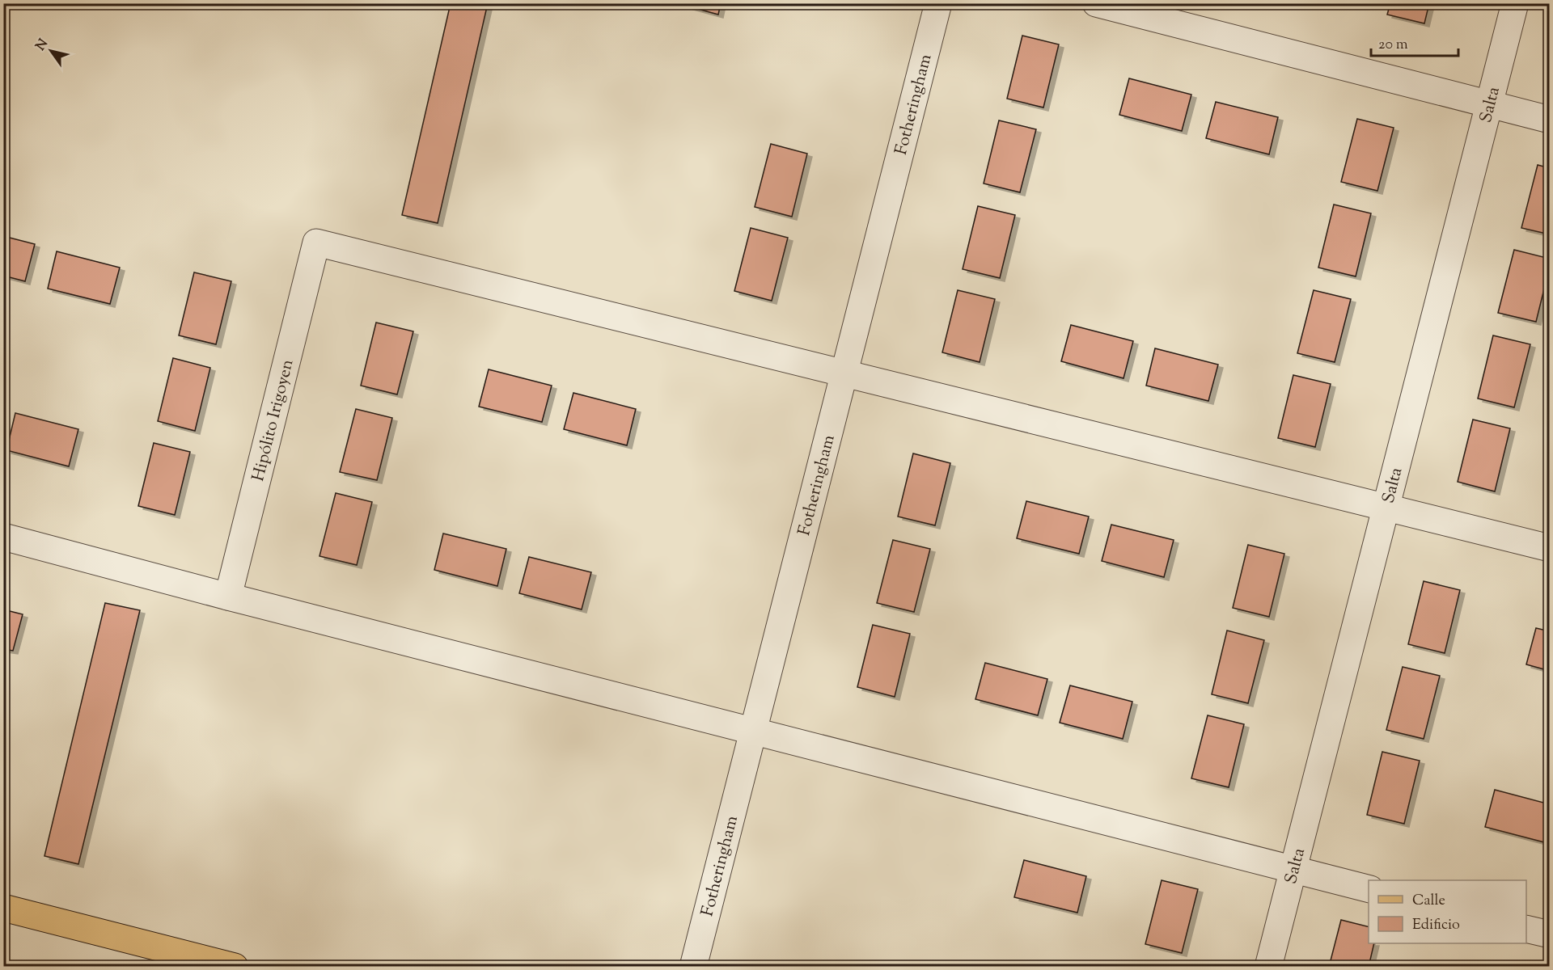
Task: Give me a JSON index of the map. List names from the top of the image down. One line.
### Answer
{"streets":{"street":["Fotheringham","Salta","Hipólito Irigoyen"]},"crossings":[["Fotheringham","Hipólito Irigoyen"]],"legend":["Calle","Edificio"],"scale_bar":"20 m","north":"top left"}
